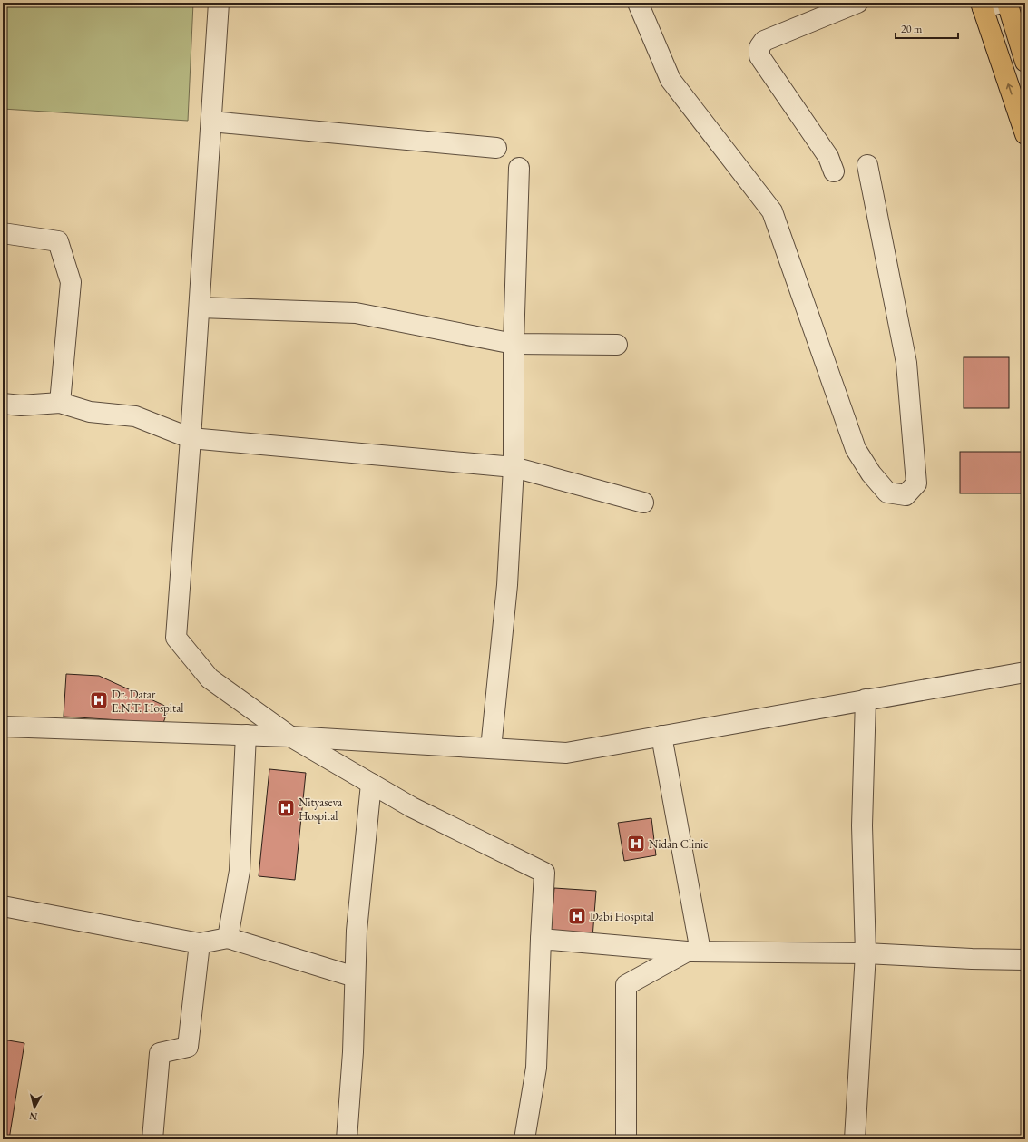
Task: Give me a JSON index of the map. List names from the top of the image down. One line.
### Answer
{"places":{"hospital":["Dr. Datar E.N.T. Hospital","Nityaseva Hospital","Nidan Clinic","Dabi Hospital"]},"scale_bar":"20 m","north":"bottom"}
